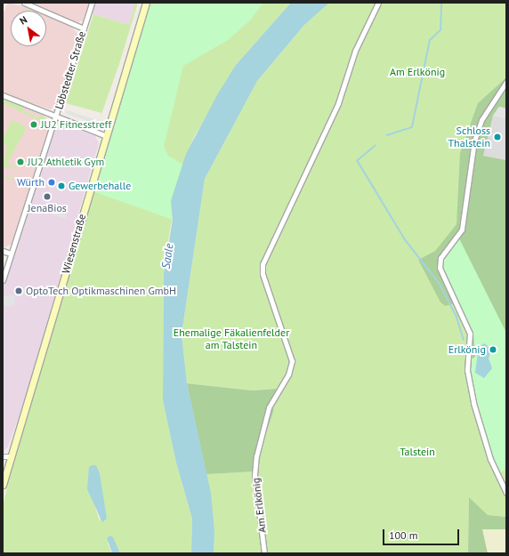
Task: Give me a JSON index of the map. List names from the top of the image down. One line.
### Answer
{"streets":{"street":["Löbstedter Straße","Wiesenstraße","Am Erlkönig"]},"water":["Saale"],"parks":["Am Erlkönig","Ehemalige Fäkalienfelder am Talstein","Talstein"],"places":["JU2 Fitnesstreff","Schloss Thalstein","JU2 Athletik Gym","Würth","Gewerbehalle","JenaBios","OptoTech Optikmaschinen GmbH","Erlkönig"],"scale_bar":"100 m","north":"top left"}
